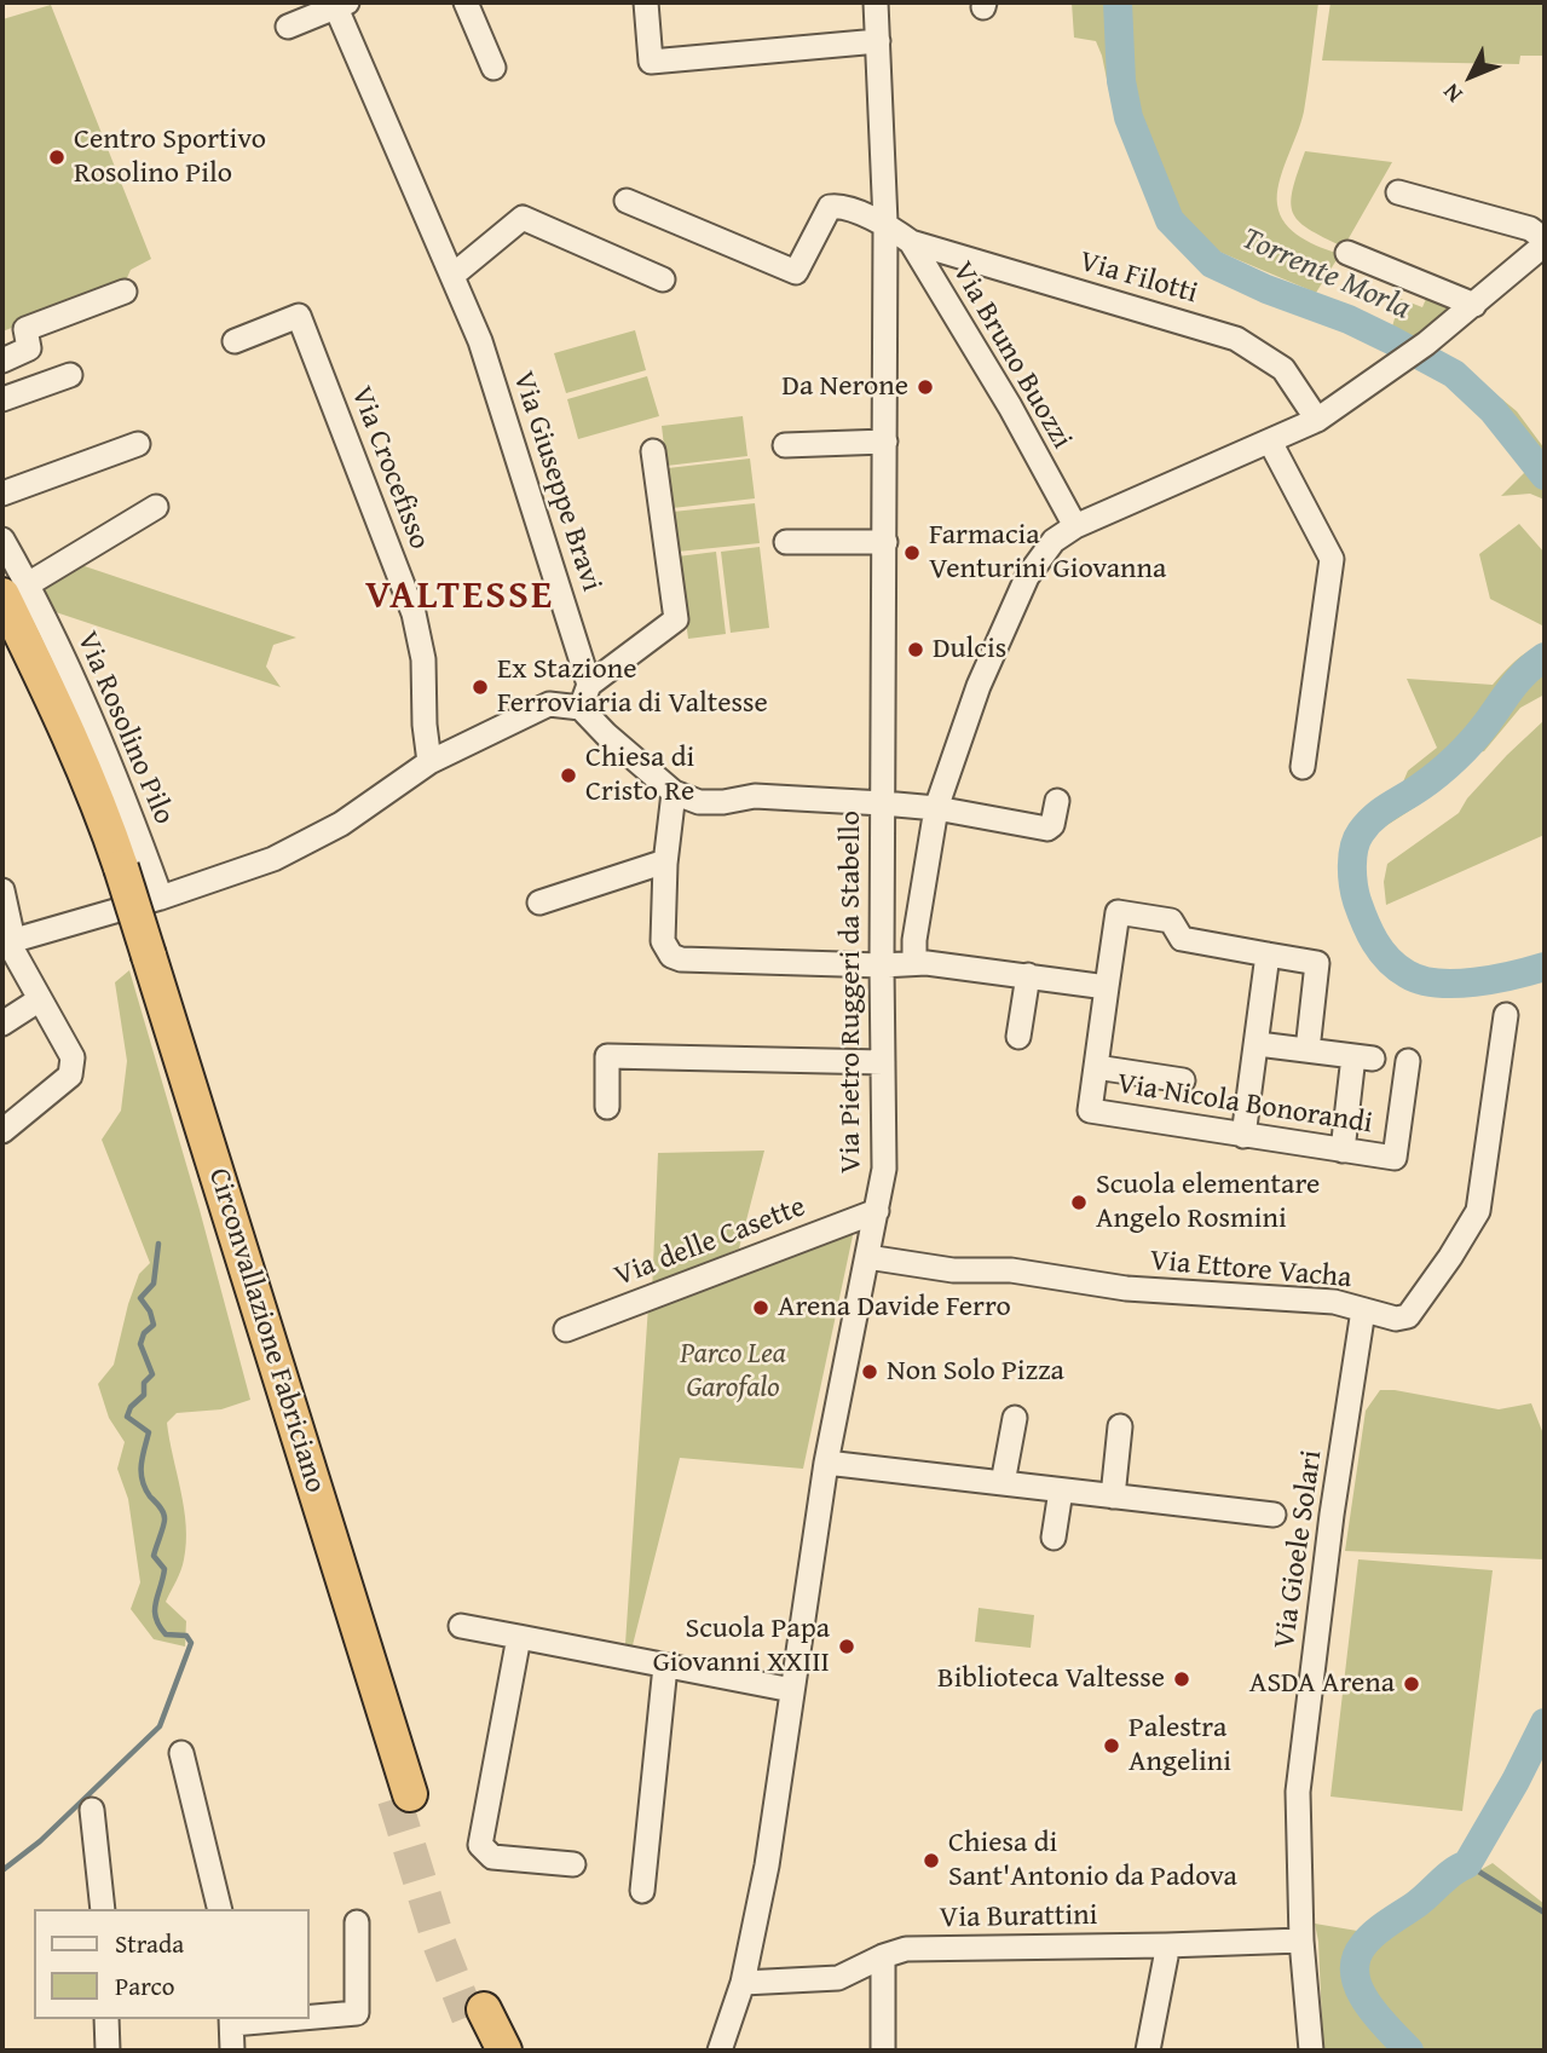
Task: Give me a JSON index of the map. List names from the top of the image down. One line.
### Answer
{"streets":{"highway":["Circonvallazione Fabriciano"],"street":["Via Filotti","Via Bruno Buozzi","Via Crocefisso","Via Giuseppe Bravi","Via Rosolino Pilo","Via Pietro Ruggeri da Stabello","Via Nicola Bonorandi","Via delle Casette","Via Ettore Vacha","Via Gioele Solari","Via Burattini"]},"crossings":[["Via Filotti","Via Bruno Buozzi"],["Via Bruno Buozzi","Via Pietro Ruggeri da Stabello"],["Via Pietro Ruggeri da Stabello","Via delle Casette"],["Via Pietro Ruggeri da Stabello","Via Ettore Vacha"],["Via Pietro Ruggeri da Stabello","Via Burattini"],["Via Ettore Vacha","Via Gioele Solari"],["Via Gioele Solari","Via Burattini"]],"districts":["VALTESSE"],"water":["Torrente Morla"],"parks":["Parco Lea Garofalo"],"places":["Centro Sportivo Rosolino Pilo","Da Nerone","Farmacia Venturini Giovanna","Dulcis","Ex Stazione Ferroviaria di Valtesse","Chiesa di Cristo Re","Scuola elementare Angelo Rosmini","Arena Davide Ferro","Non Solo Pizza","Scuola Papa Giovanni XXIII","Biblioteca Valtesse","ASDA Arena","Palestra Angelini","Chiesa di Sant'Antonio da Padova"],"legend":["Strada","Parco"],"north":"bottom left"}
